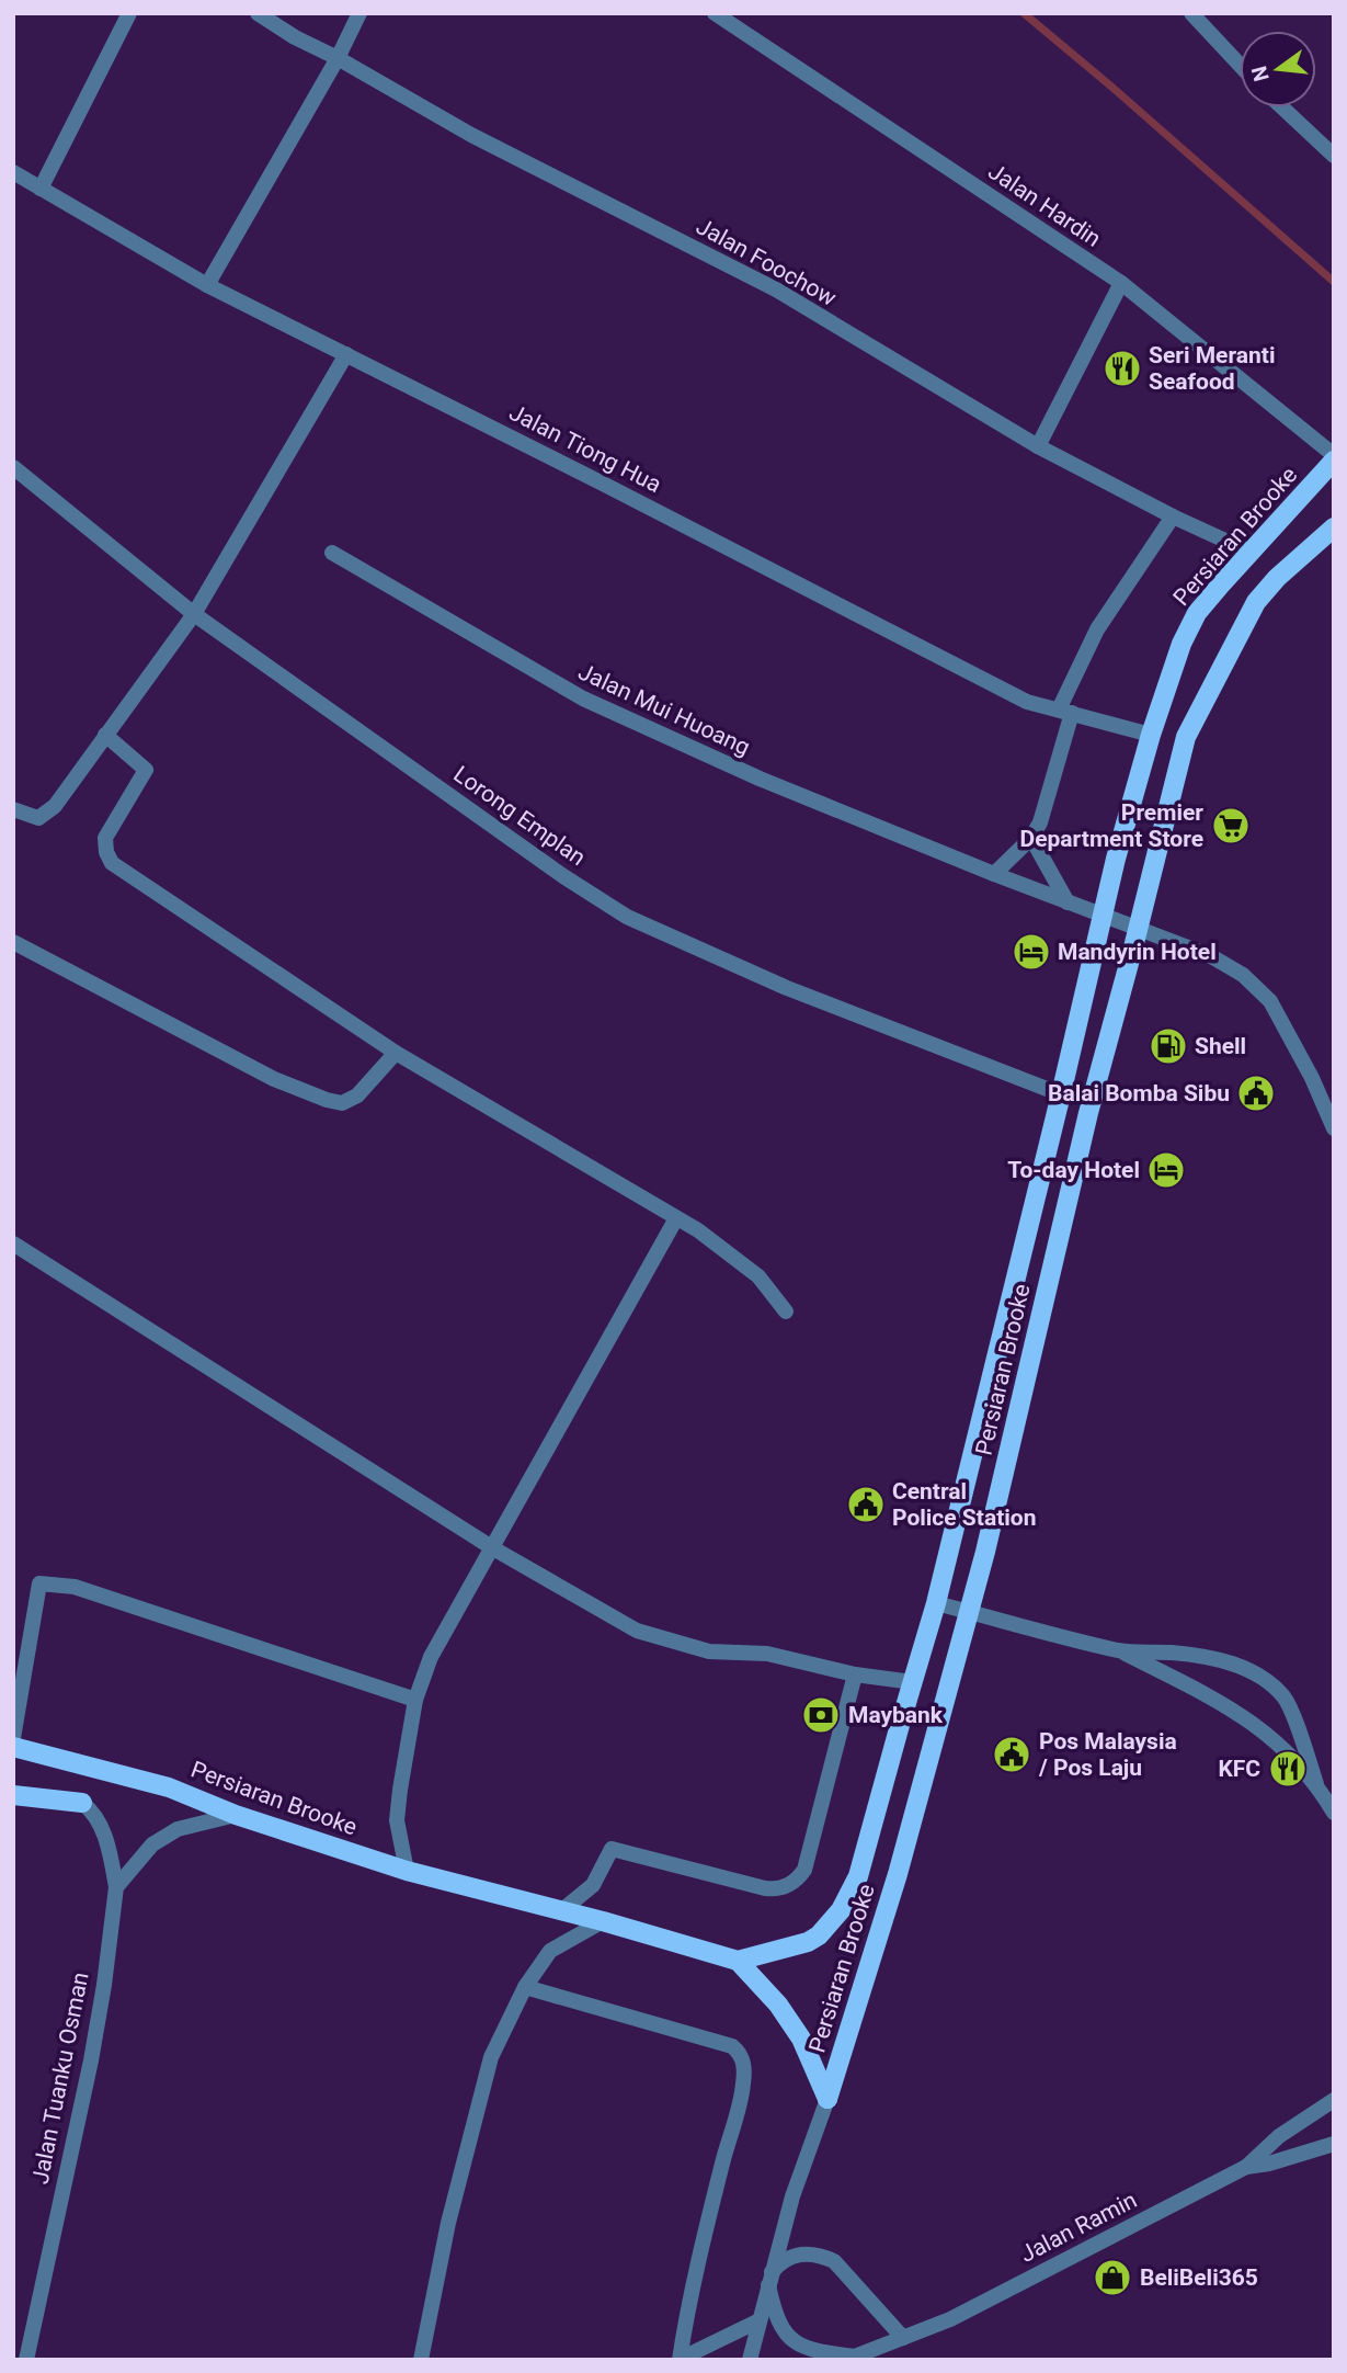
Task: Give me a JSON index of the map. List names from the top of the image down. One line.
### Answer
{"streets":{"main road":["Persiaran Brooke"],"street":["Jalan Hardin","Jalan Foochow","Jalan Tiong Hua","Jalan Mui Huoang","Lorong Emplan","Jalan Tuanku Osman","Jalan Ramin"]},"crossings":[["Jalan Hardin","Persiaran Brooke"],["Jalan Foochow","Persiaran Brooke"],["Jalan Tiong Hua","Persiaran Brooke"],["Persiaran Brooke","Jalan Mui Huoang"],["Persiaran Brooke","Lorong Emplan"]],"places":{"restaurant":["Seri Meranti Seafood","KFC"],"supermarket":["Premier Department Store"],"hotel":["Mandyrin Hotel","To-day Hotel"],"fuel station":["Shell"],"public building":["Balai Bomba Sibu","Central Police Station","Pos Malaysia / Pos Laju"],"bank":["Maybank"],"shop":["BeliBeli365"]},"north":"left"}
